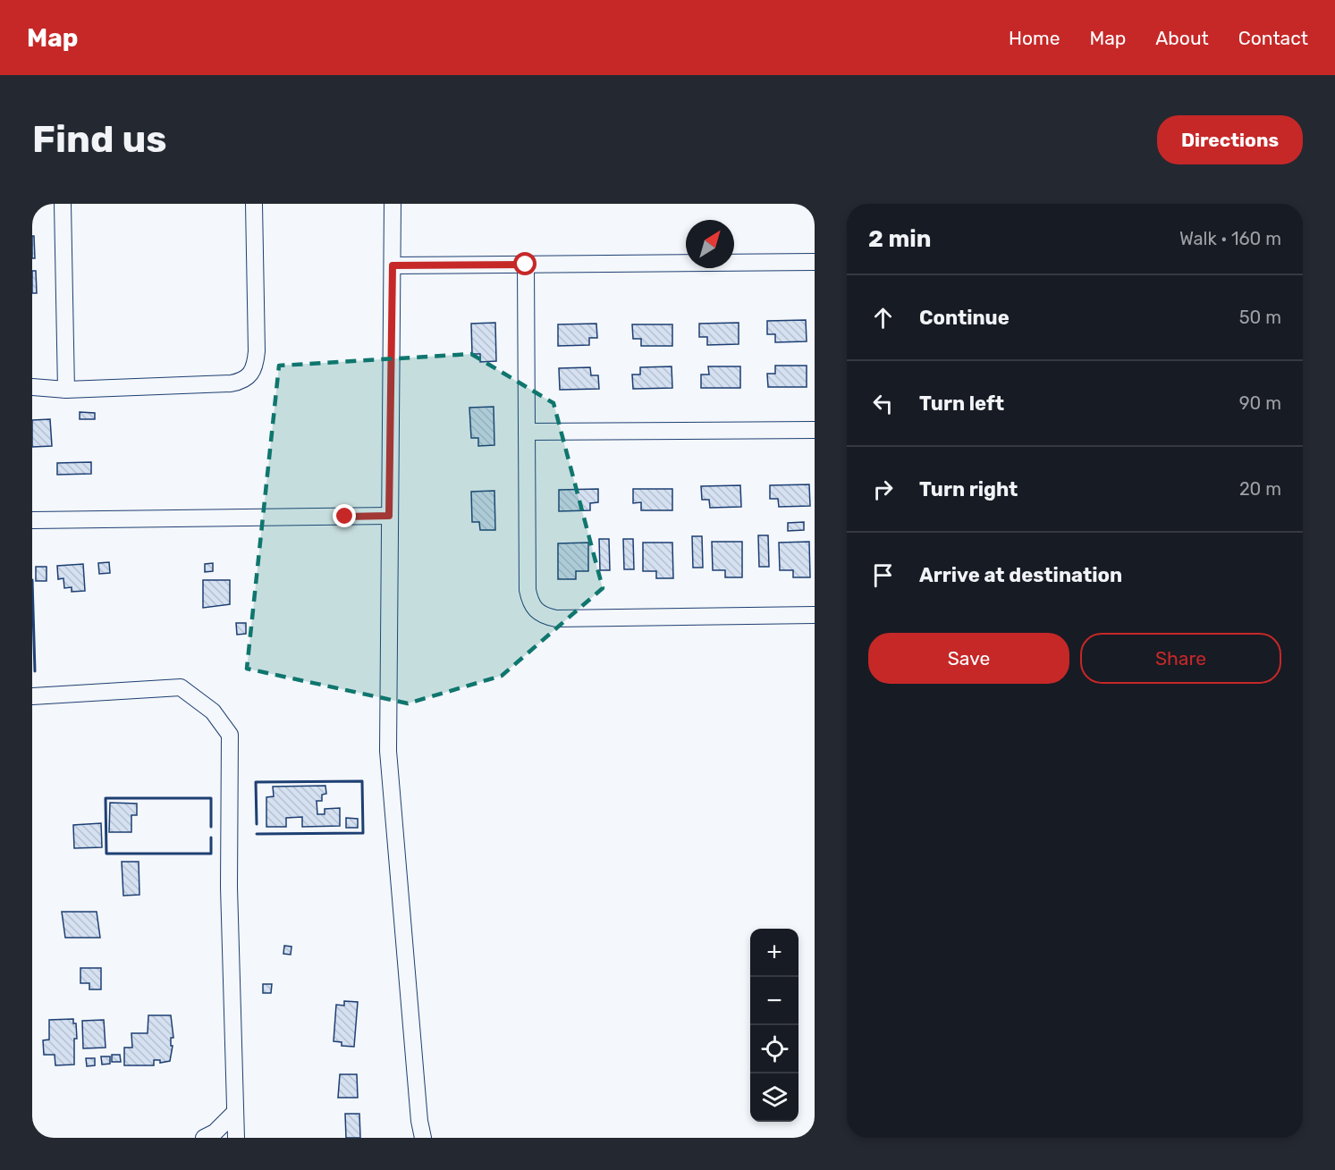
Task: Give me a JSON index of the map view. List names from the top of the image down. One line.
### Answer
{"north":"top right","page":{"header":"Map","nav":["Home","Map","About","Contact"],"buttons":["Directions",["Save","Share"]],"title":"Find us","heading":["2 min","Walk · 160 m"],"list":[["Continue","50 m"],["Turn left","90 m"],["Turn right","20 m"],"Arrive at destination"],"map_buttons":["+","−"]}}
